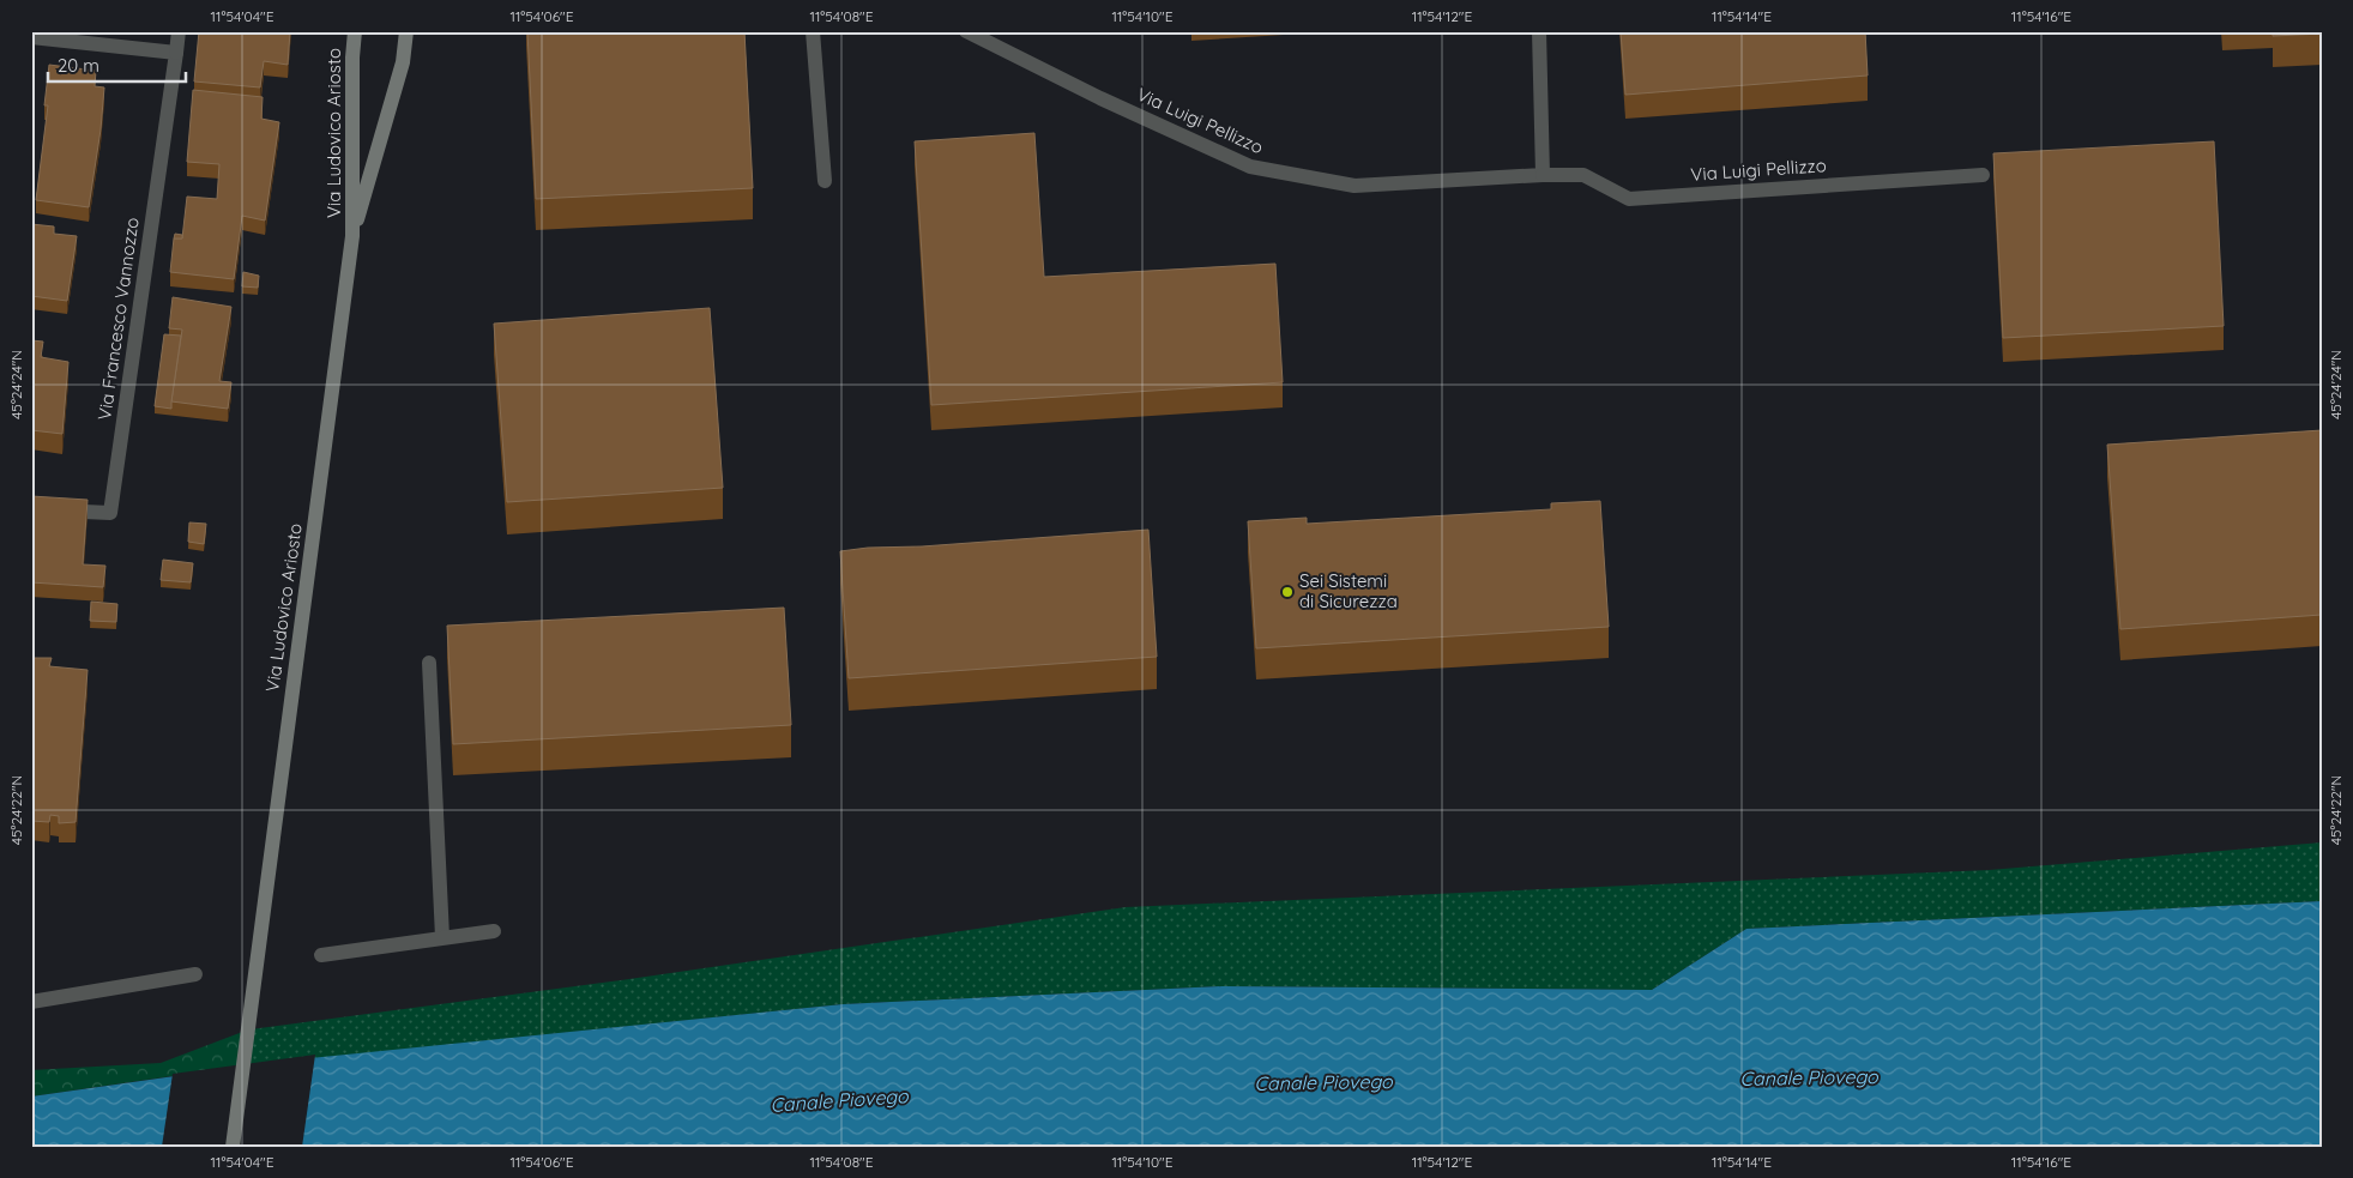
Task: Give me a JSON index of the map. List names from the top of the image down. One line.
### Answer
{"streets":{"main road":["Via Ludovico Ariosto"],"street":["Via Luigi Pellizzo","Via Francesco Vannozzo"]},"water":["Canale Piovego"],"places":["Sei Sistemi di Sicurezza"],"scale_bar":"20 m","coordinates":["11°54'04\"E","11°54'06\"E","11°54'08\"E","11°54'10\"E","11°54'12\"E","11°54'14\"E","11°54'16\"E","45°24'24\"N","45°24'22\"N"]}
